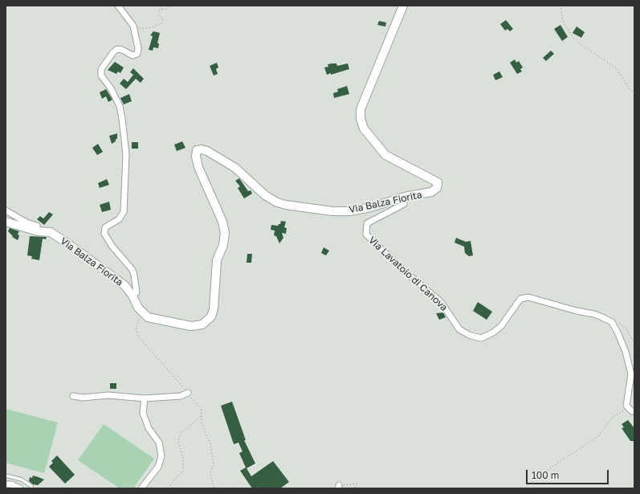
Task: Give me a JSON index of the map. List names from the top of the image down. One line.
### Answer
{"streets":{"street":["Via Balza Fiorita","Via Lavatoio di Canova"]},"crossings":[["Via Balza Fiorita","Via Lavatoio di Canova"]],"scale_bar":"100 m"}
